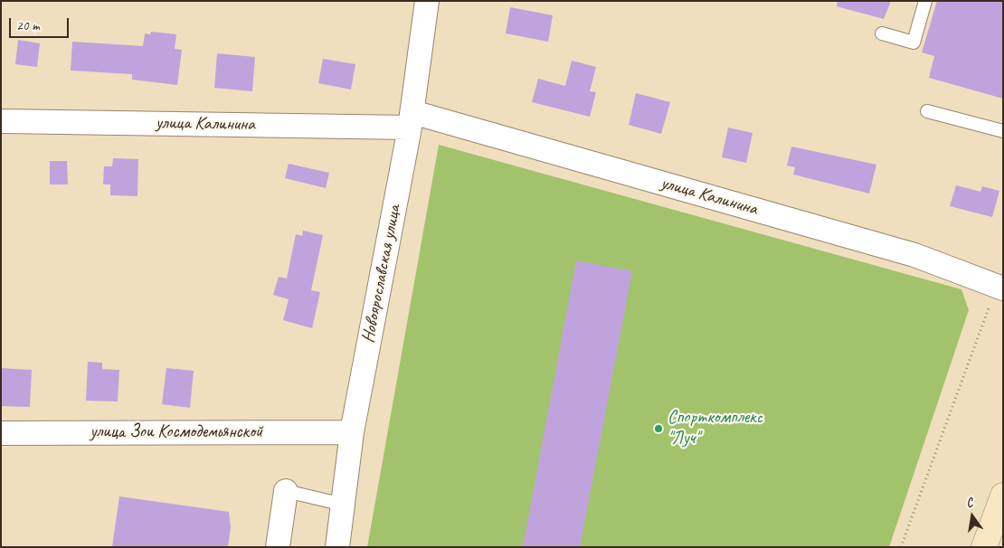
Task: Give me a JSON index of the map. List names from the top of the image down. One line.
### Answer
{"streets":{"street":["улица Калинина","Новоярославская улица","улица Зои Космодемьянской"]},"crossings":[["улица Калинина","Новоярославская улица"],["Новоярославская улица","улица Зои Космодемьянской"]],"places":["Спорткомплекс \"Луч\""],"scale_bar":"20 m","north":"top"}
